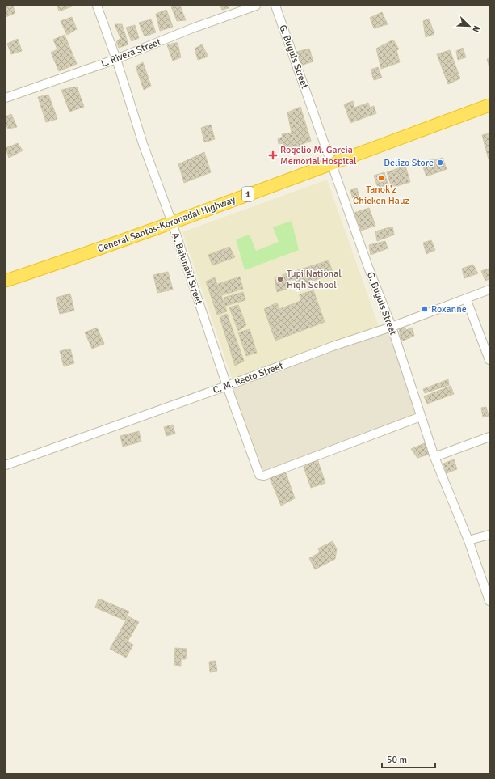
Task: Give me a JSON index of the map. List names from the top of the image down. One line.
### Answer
{"streets":{"highway":["1","General Santos-Koronadal Highway"],"street":["L. Rivera Street","G. Buguis Street","A. Bajunaid Street","C. M. Recto Street"]},"crossings":[["L. Rivera Street","A. Bajunaid Street"],["G. Buguis Street","General Santos-Koronadal Highway"],["G. Buguis Street","A. Bajunaid Street"],["G. Buguis Street","C. M. Recto Street"],["General Santos-Koronadal Highway","A. Bajunaid Street"],["A. Bajunaid Street","C. M. Recto Street"]],"places":{"health":["Rogelio M. Garcia Memorial Hospital"],"other":["Delizo Store","Tanok'z Chicken Hauz","Tupi National High School","Roxanne"]},"scale_bar":"50 m","north":"bottom right"}
